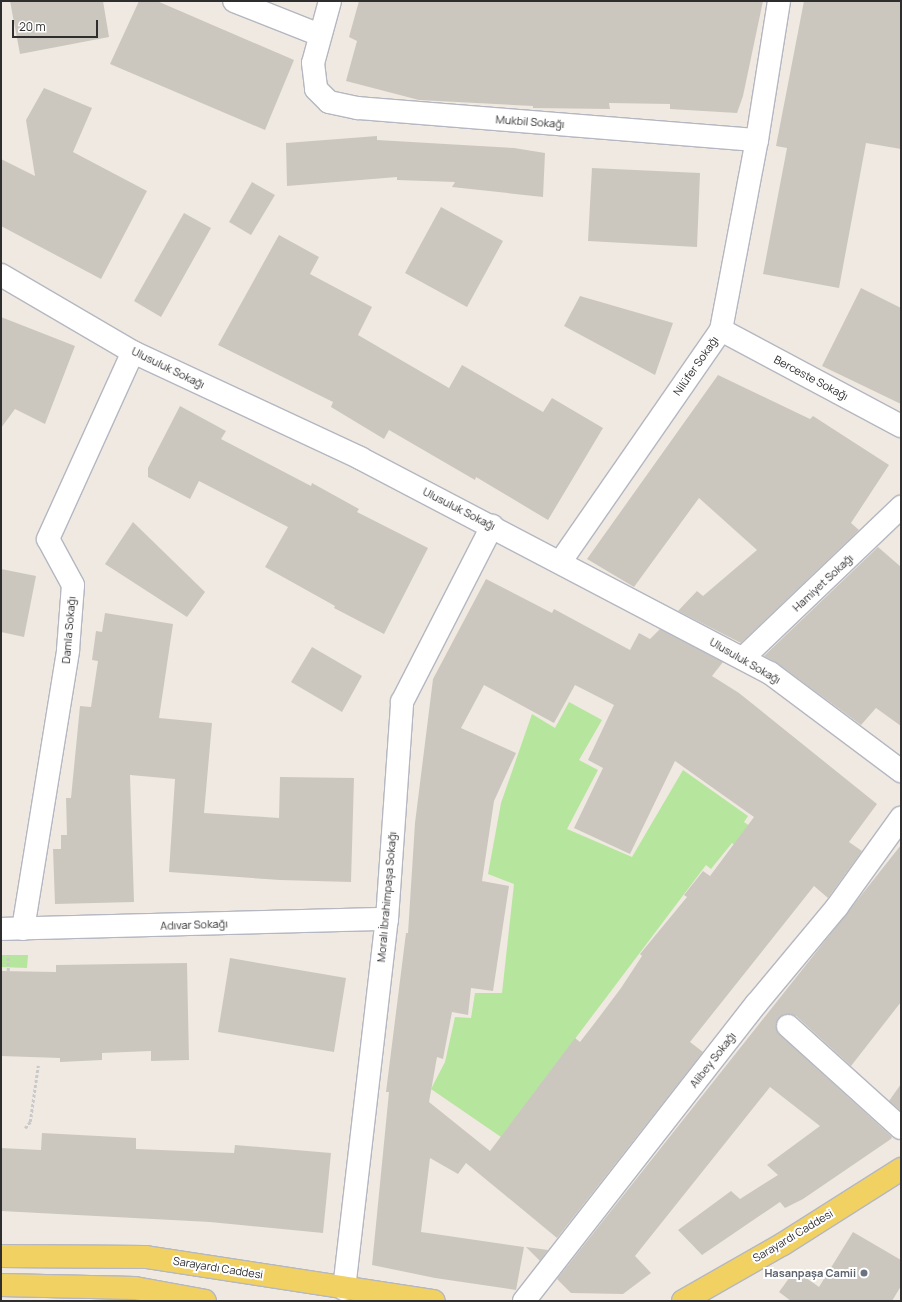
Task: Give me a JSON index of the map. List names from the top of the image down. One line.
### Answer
{"streets":{"main road":["Sarayardı Caddesi"],"street":["Mukbil Sokağı","Nilüfer Sokağı","Ulusuluk Sokağı","Berceste Sokağı","Hamiyet Sokağı","Damla Sokağı","Moralı İbrahimpaşa Sokağı","Adıvar Sokağı","Alibey Sokağı"]},"crossings":[["Mukbil Sokağı","Nilüfer Sokağı"],["Nilüfer Sokağı","Ulusuluk Sokağı"],["Nilüfer Sokağı","Berceste Sokağı"],["Ulusuluk Sokağı","Hamiyet Sokağı"],["Ulusuluk Sokağı","Damla Sokağı"],["Ulusuluk Sokağı","Moralı İbrahimpaşa Sokağı"],["Damla Sokağı","Adıvar Sokağı"],["Moralı İbrahimpaşa Sokağı","Adıvar Sokağı"],["Moralı İbrahimpaşa Sokağı","Sarayardı Caddesi"]],"places":["Hasanpaşa Camii"],"scale_bar":"20 m"}
